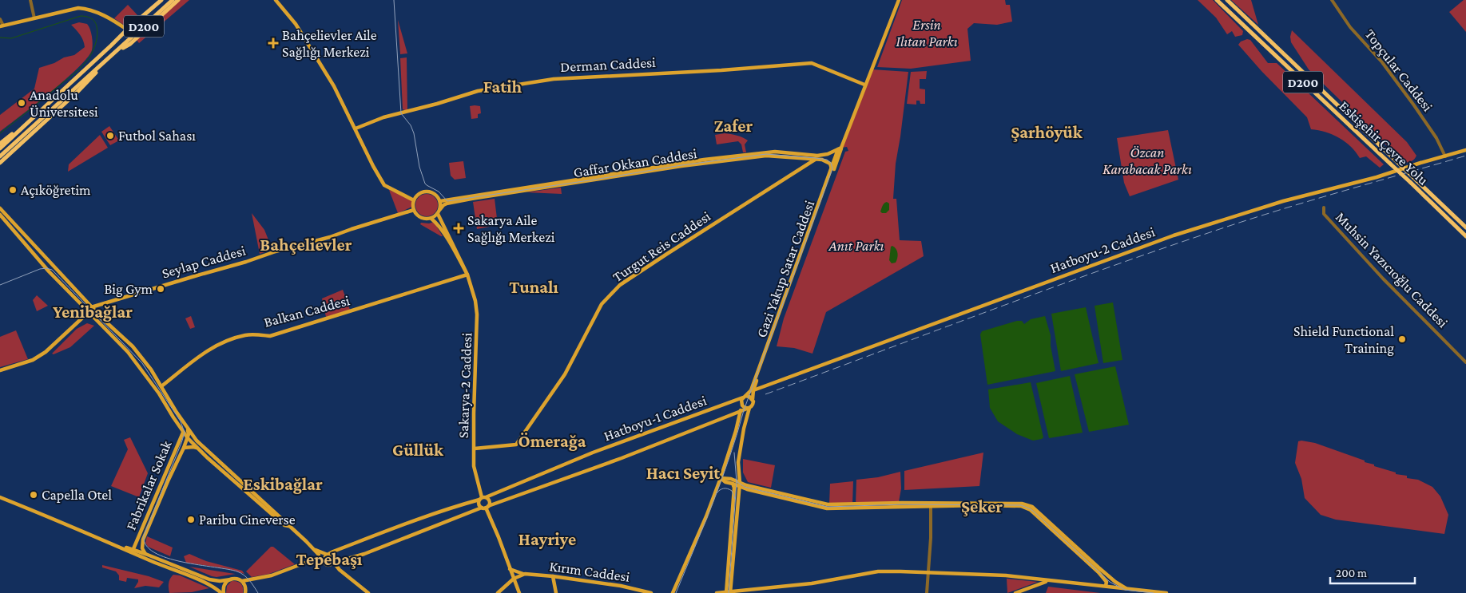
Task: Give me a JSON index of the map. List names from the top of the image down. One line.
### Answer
{"streets":{"highway":["D200","Eskişehir Çevre Yolu"],"main road":["Derman Caddesi","Gaffar Okkan Caddesi","Turgut Reis Caddesi","Hatboyu-2 Caddesi","Seylap Caddesi","Gazi Yakup Satar Caddesi","Balkan Caddesi","Sakarya-2 Caddesi","Hatboyu-1 Caddesi","Fabrikalar Sokak","Kırım Caddesi"],"street":["Topçular Caddesi","Muhsin Yazıcıoğlu Caddesi"]},"crossings":[["Derman Caddesi","Gazi Yakup Satar Caddesi"],["Topçular Caddesi","Hatboyu-2 Caddesi"],["Gaffar Okkan Caddesi","Turgut Reis Caddesi"],["Gaffar Okkan Caddesi","Seylap Caddesi"],["Gaffar Okkan Caddesi","Gazi Yakup Satar Caddesi"],["Gaffar Okkan Caddesi","Sakarya-2 Caddesi"],["Turgut Reis Caddesi","Sakarya-2 Caddesi"],["Hatboyu-2 Caddesi","Gazi Yakup Satar Caddesi"],["Seylap Caddesi","Sakarya-2 Caddesi"],["Gazi Yakup Satar Caddesi","Hatboyu-1 Caddesi"],["Balkan Caddesi","Sakarya-2 Caddesi"],["Sakarya-2 Caddesi","Hatboyu-1 Caddesi"],["Hatboyu-1 Caddesi","Fabrikalar Sokak"]],"districts":["Fatih","Zafer","Şarhöyük","Bahçelievler","Tunalı","Yenibağlar","Ömerağa","Güllük","Hacı Seyit","Eskibağlar","Şeker","Hayriye","Tepebaşı"],"parks":["Ersin Ilıtan Parkı","Özcan Karabacak Parkı","Anıt Parkı"],"places":{"health":["Bahçelievler Aile Sağlığı Merkezi","Sakarya Aile Sağlığı Merkezi"],"other":["Anadolu Üniversitesi","Futbol Sahası","Açıköğretim","Big Gym","Shield Functional Training","Capella Otel","Paribu Cineverse"]},"scale_bar":"200 m"}
